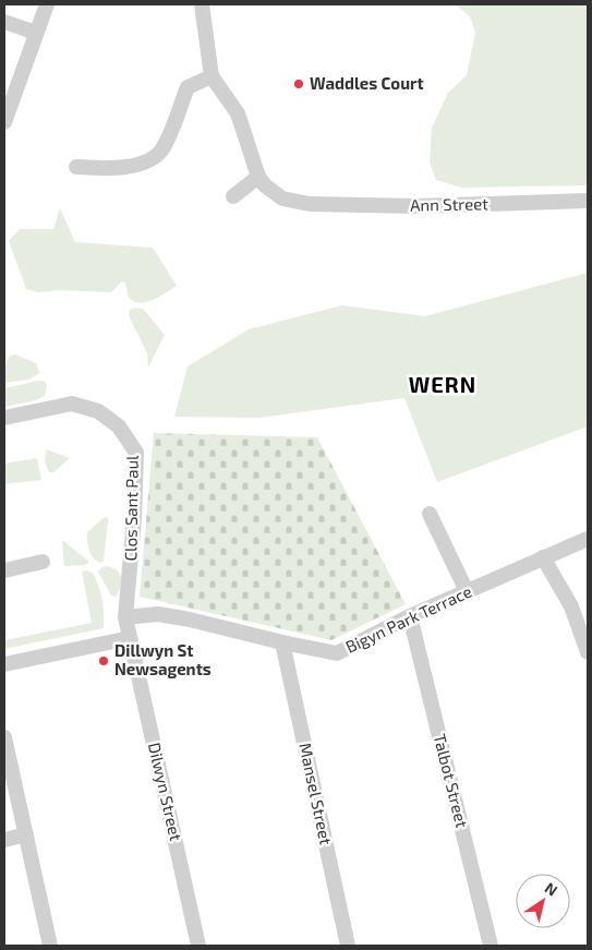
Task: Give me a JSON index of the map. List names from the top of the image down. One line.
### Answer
{"streets":{"street":["Ann Street","Clos Sant Paul","Bigyn Park Terrace","Talbot Street","Dilwyn Street","Mansel Street"]},"crossings":[["Clos Sant Paul","Bigyn Park Terrace"],["Clos Sant Paul","Dilwyn Street"],["Bigyn Park Terrace","Talbot Street"],["Bigyn Park Terrace","Mansel Street"]],"districts":["WERN"],"places":["Waddles Court","Dillwyn St Newsagents"],"north":"top right"}
